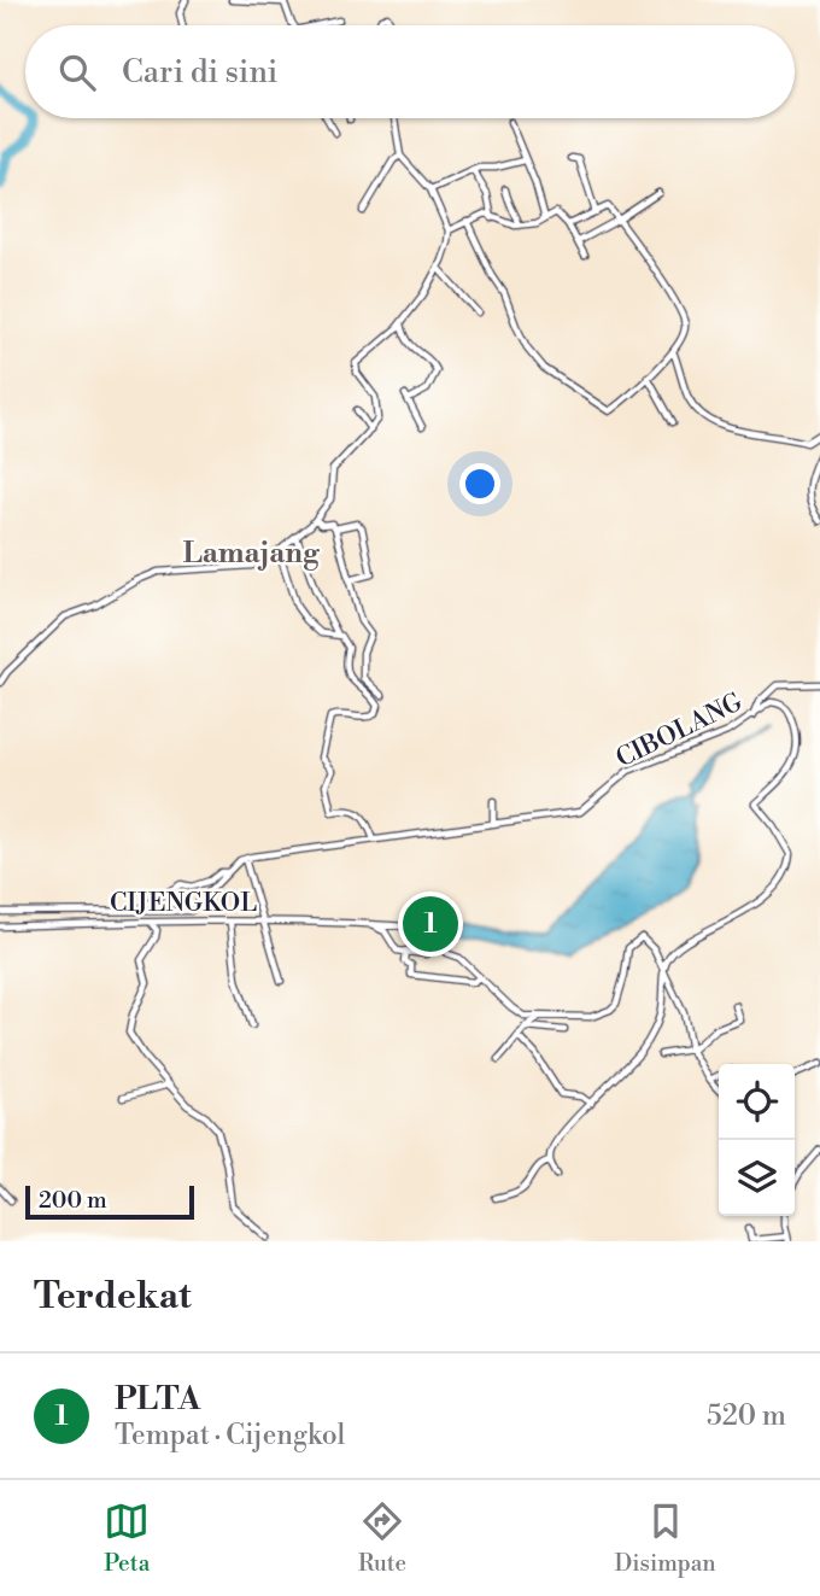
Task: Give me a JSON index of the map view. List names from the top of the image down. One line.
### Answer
{"streets":{"street":["CIBOLANG","CIJENGKOL"]},"crossings":[["CIBOLANG","CIJENGKOL"]],"districts":["Lamajang"],"scale_bar":"200 m","page":{"search":"Cari di sini","pins":"1","scale":"200 m","heading":"Terdekat","list":[{"mark":"1","name":"PLTA","note":"Tempat · Cijengkol","value":"520 m"}],"nav":["Peta","Rute","Disimpan"]}}
